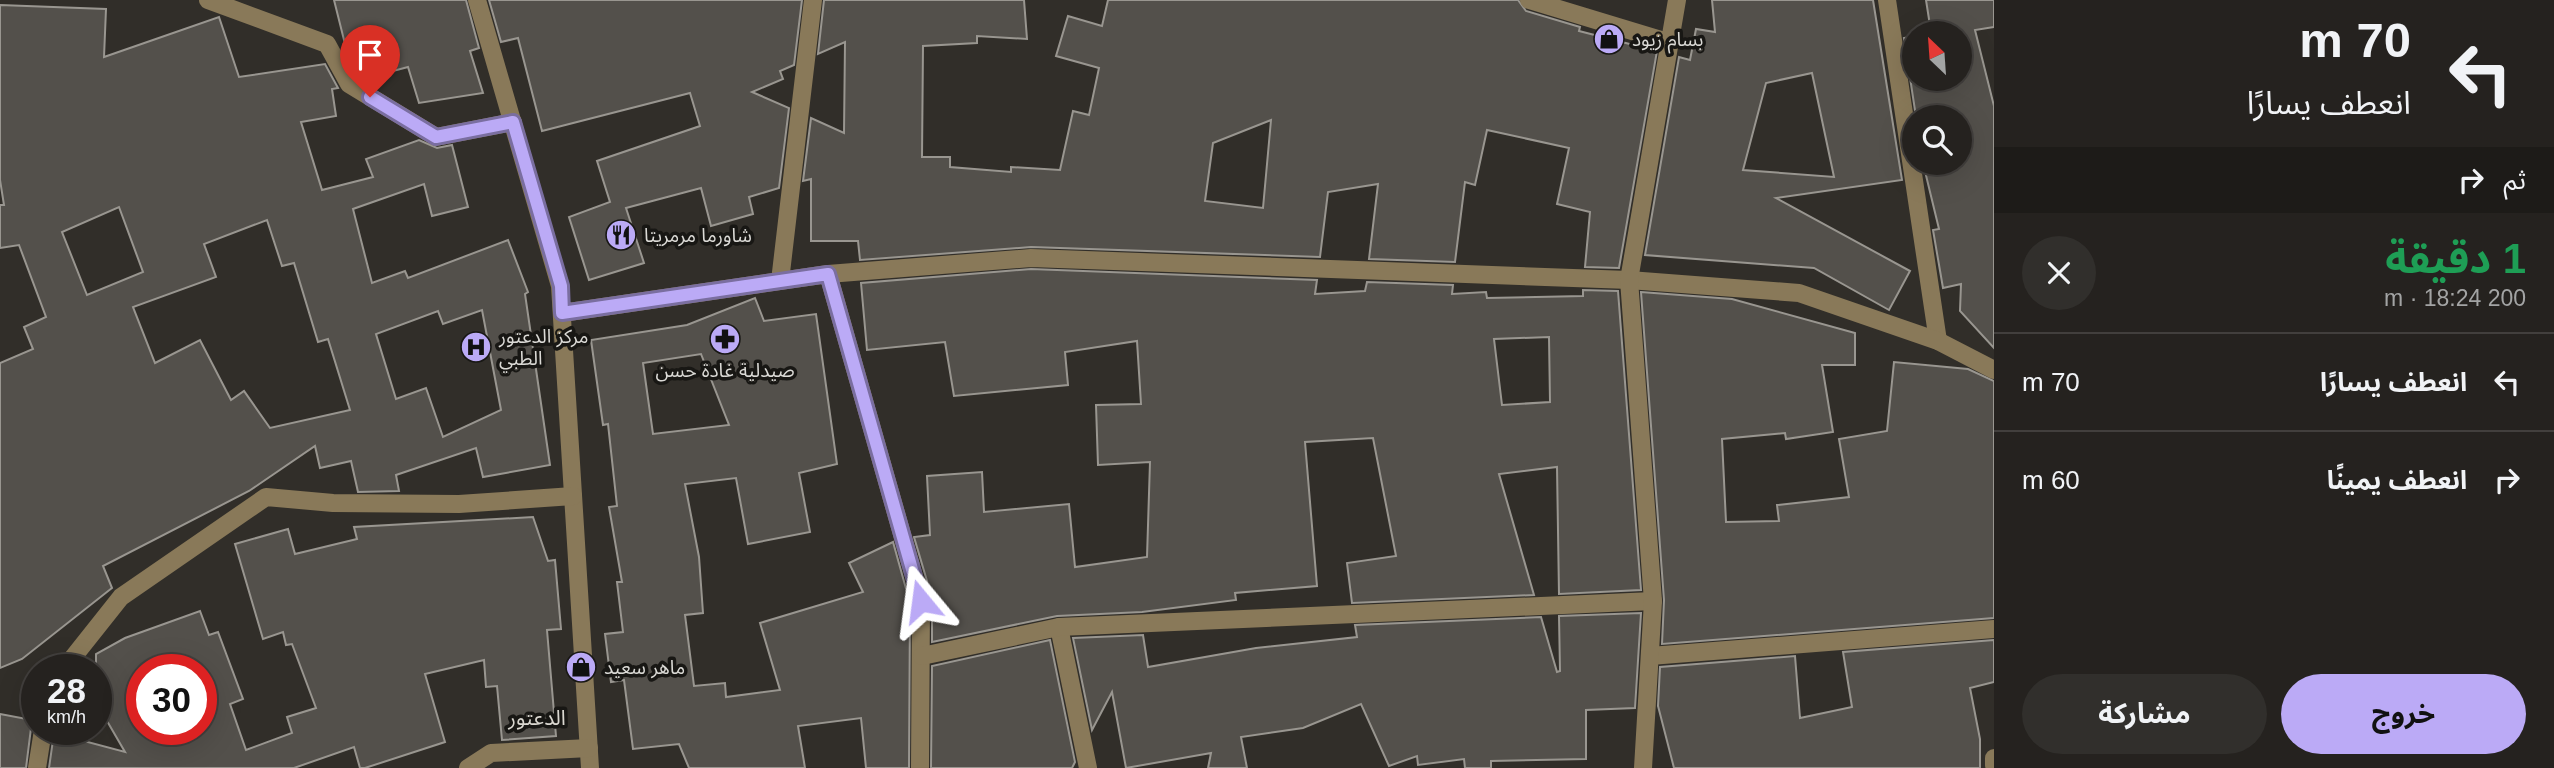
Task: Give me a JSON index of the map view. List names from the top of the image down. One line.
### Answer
{"districts":["الدعتور"],"places":{"shop":["بسام زيود","ماهر سعيد"],"restaurant":["شاورما مرمريتا"],"pharmacy":["صيدلية غادة حسن"],"hospital":["مركز الدعتور الطبي"]},"north":"top left","page":{"turn":["70 m","انعطف يسارًا"],"then":"ثم","heading":["1 دقيقة","200 m · 18:24"],"list":[{"name":"انعطف يسارًا","value":"70 m"},{"name":"انعطف يمينًا","value":"60 m"}],"speed":"28 km/h","limit":"30","buttons":["خروج","مشاركة"]}}
